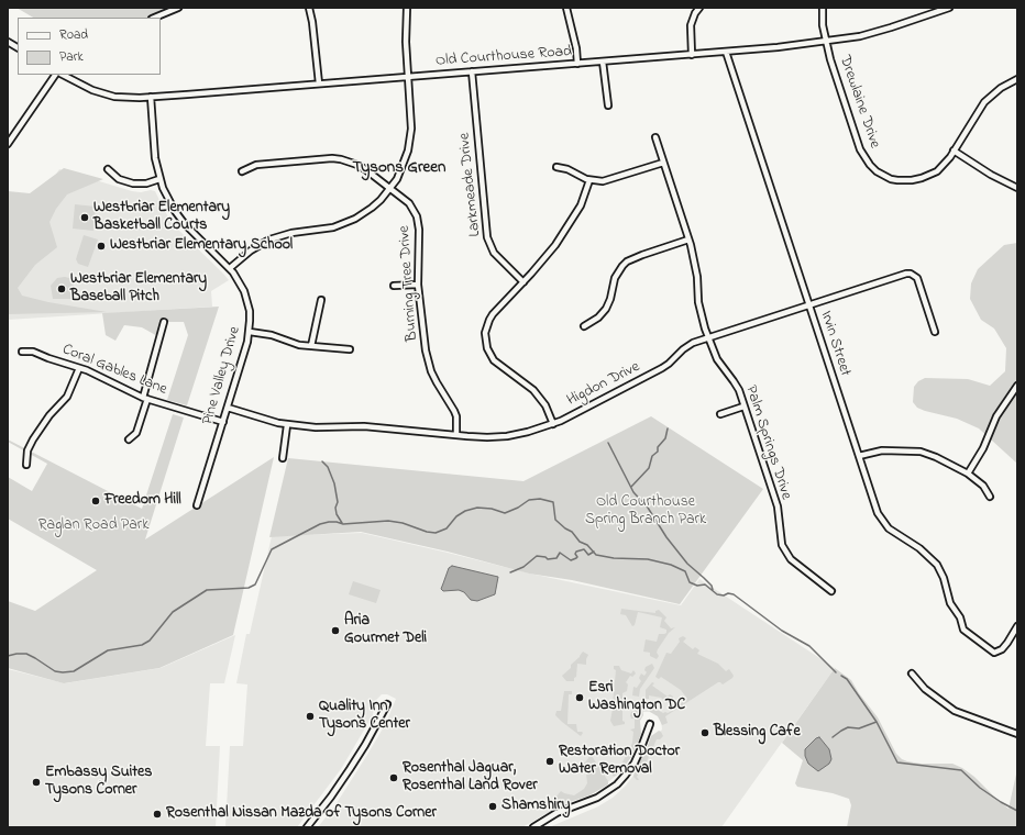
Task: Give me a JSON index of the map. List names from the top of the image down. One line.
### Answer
{"streets":{"street":["Old Courthouse Road","Drewlaine Drive","Larkmeade Drive","Burning Tree Drive","Irvin Street","Coral Gables Lane","Pine Valley Drive","Higdon Drive","Palm Springs Drive"]},"crossings":[["Old Courthouse Road","Drewlaine Drive"],["Old Courthouse Road","Larkmeade Drive"],["Old Courthouse Road","Irvin Street"],["Old Courthouse Road","Pine Valley Drive"],["Burning Tree Drive","Higdon Drive"],["Irvin Street","Higdon Drive"],["Coral Gables Lane","Pine Valley Drive"],["Pine Valley Drive","Higdon Drive"],["Higdon Drive","Palm Springs Drive"]],"districts":["Tysons Green"],"parks":["Old Courthouse Spring Branch Park","Raglan Road Park"],"places":["Westbriar Elementary Basketball Courts","Westbriar Elementary School","Westbriar Elementary Baseball Pitch","Freedom Hill","Aria Gourmet Deli","Esri Washington DC","Quality Inn Tysons Center","Blessing Cafe","Restoration Doctor Water Removal","Rosenthal Jaguar, Rosenthal Land Rover","Embassy Suites Tysons Corner","Shamshiry","Rosenthal Nissan Mazda of Tysons Corner"],"legend":["Road","Park"]}
